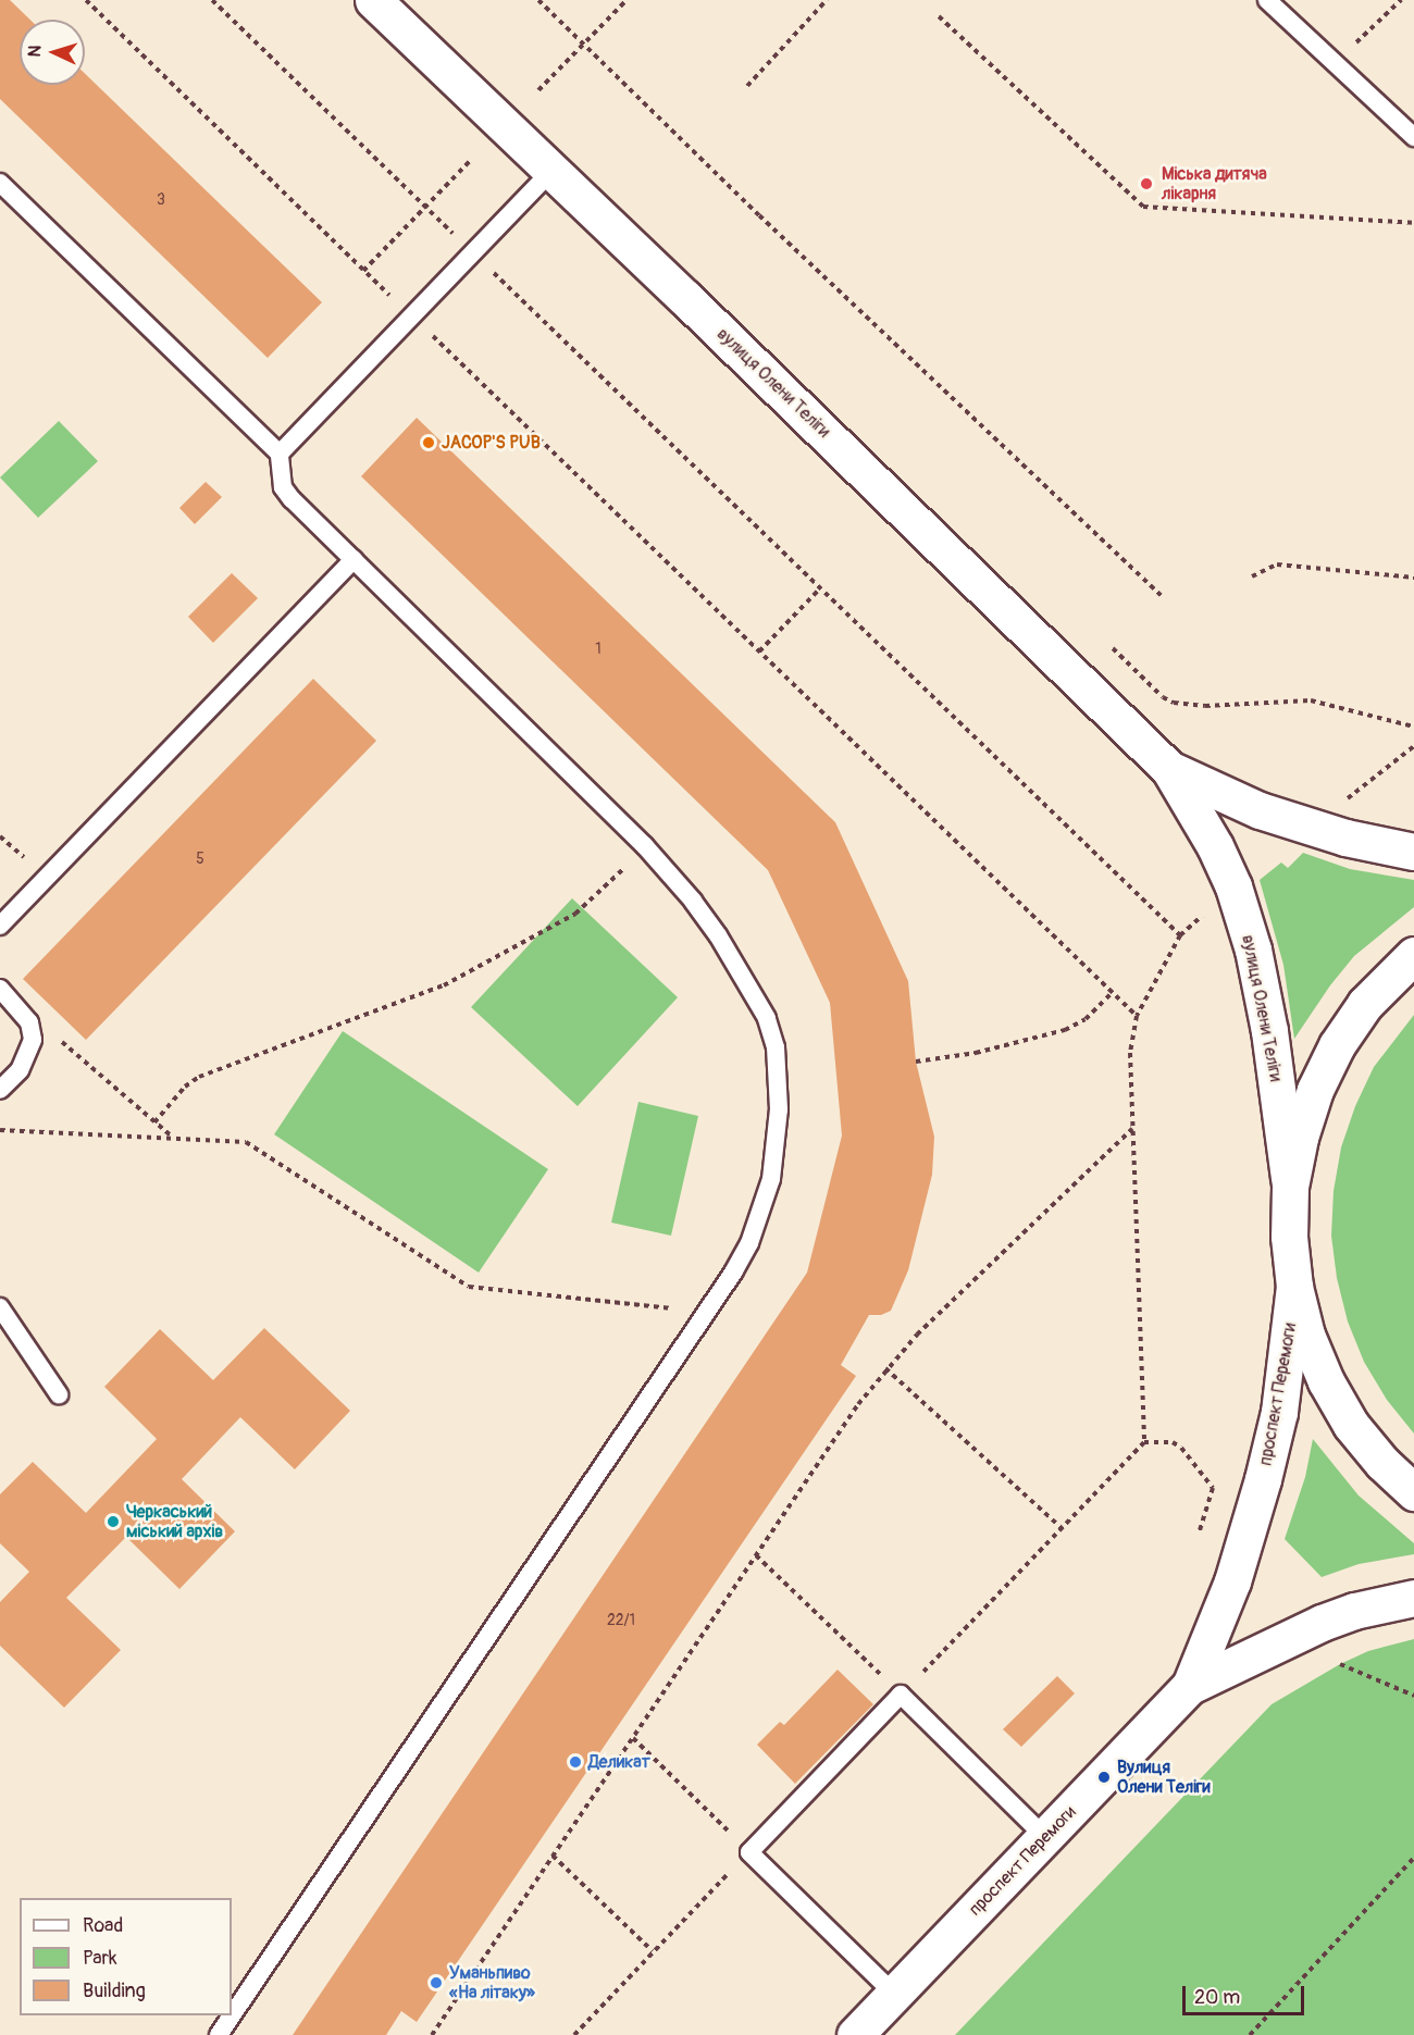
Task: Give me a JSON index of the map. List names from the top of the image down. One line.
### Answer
{"streets":{"street":["вулиця Олени Теліги","проспект Перемоги"]},"places":["Міська дитяча лікарня","JACOP'S PUB","Черкаський міський архів","Деликат","Вулиця Олени Теліги","Уманьпиво «На літаку»"],"house_numbers":["3","1","5","22/1"],"legend":["Road","Park","Building"],"scale_bar":"20 m","north":"left"}
